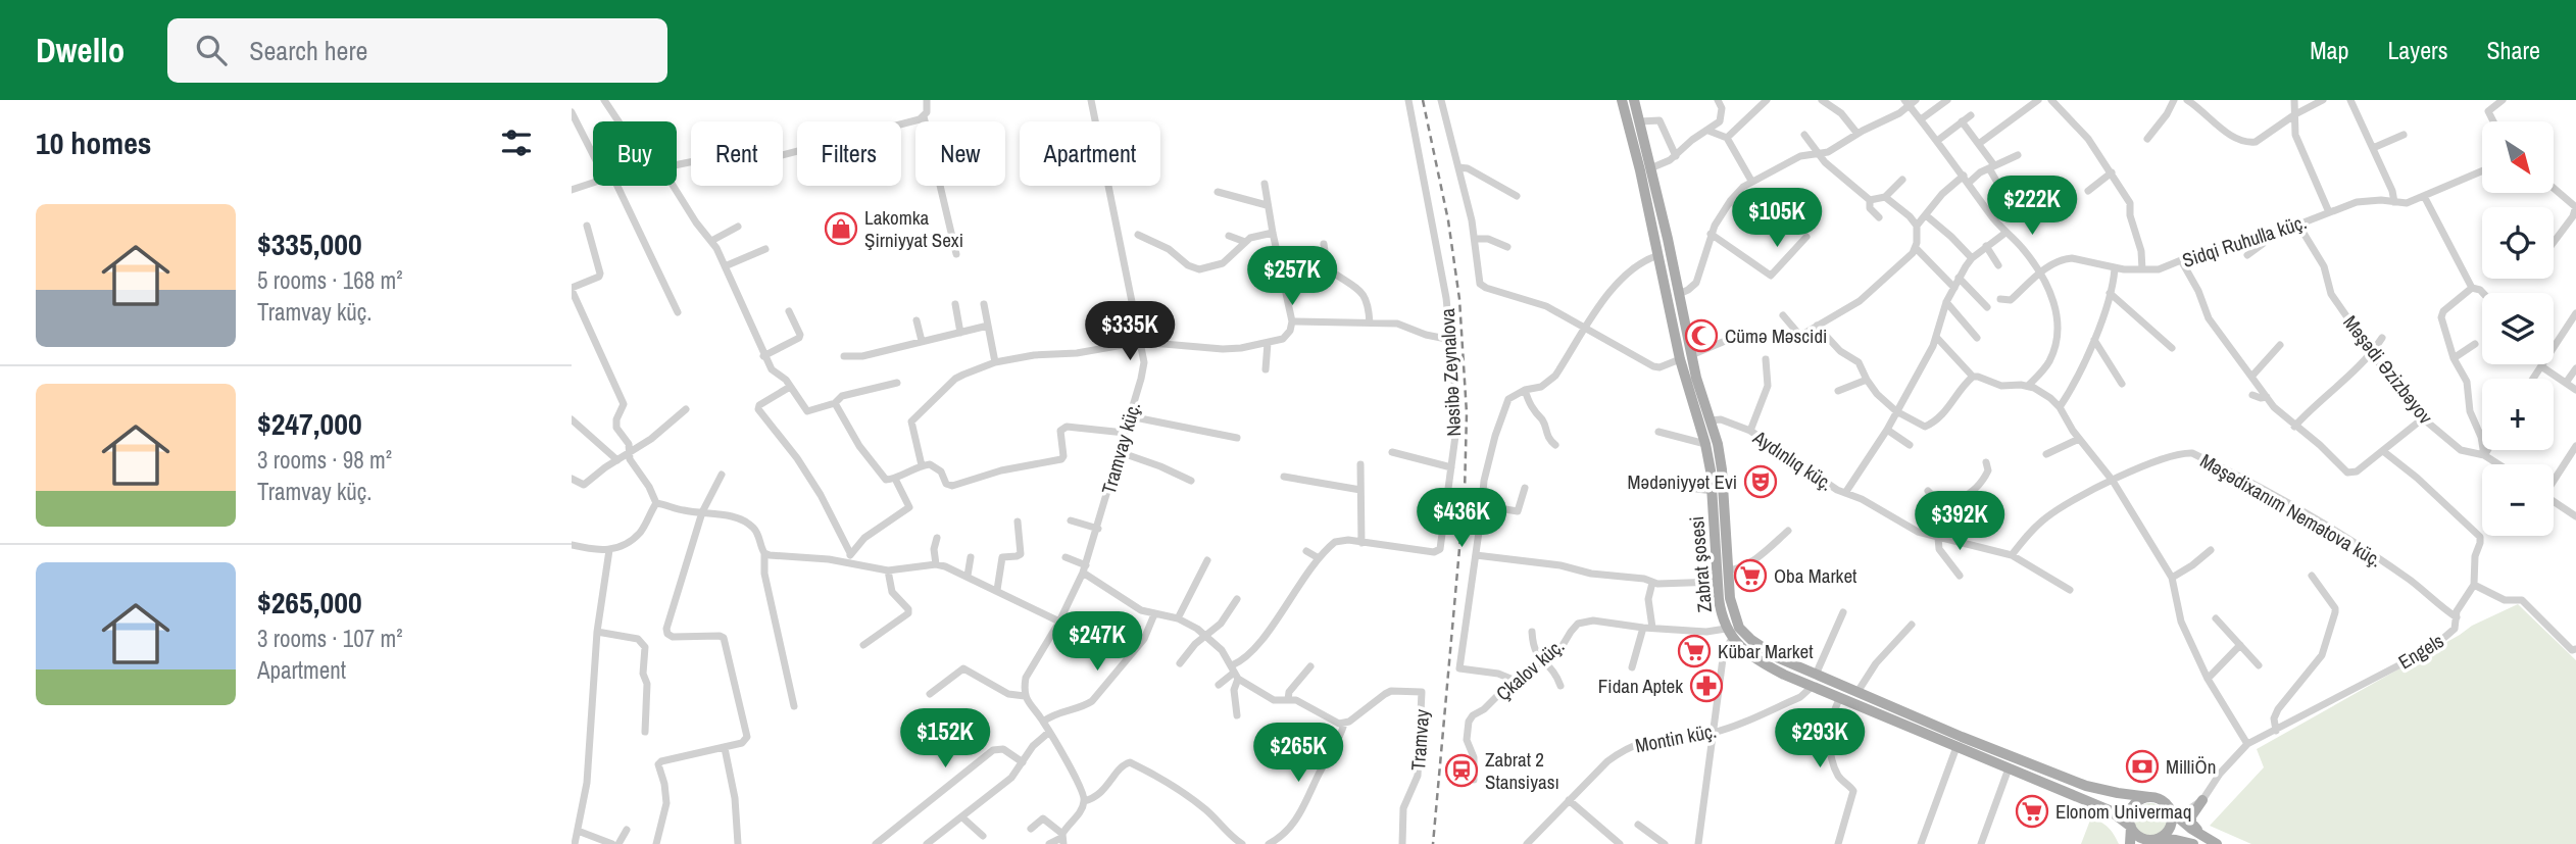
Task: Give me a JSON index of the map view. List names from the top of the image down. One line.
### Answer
{"streets":{"main road":["Zabrat şosesi"],"street":["Sidqi Ruhulla küç.","Məşədi Əzizbəyov","Nəsibə Zeynalova","Tramvay küç.","Aydınlıq küç.","Məşədixanım Nemətova küç.","Engels","Çkalov küç.","Montin küç.","Tramvay"]},"crossings":[["Sidqi Ruhulla küç.","Məşədi Əzizbəyov"],["Aydınlıq küç.","Məşədixanım Nemətova küç."],["Aydınlıq küç.","Zabrat şosesi"],["Məşədixanım Nemətova küç.","Engels"],["Zabrat şosesi","Çkalov küç."]],"places":{"shop":["Lakomka Şirniyyat Sexi"],"mosque":["Cümə Məscidi"],"theatre":["Mədəniyyət Evi"],"supermarket":["Oba Market","Kübar Market","Elonom Univermaq"],"pharmacy":["Fidan Aptek"],"bank":["MilliÖn"],"station":["Zabrat 2 Stansiyası"]},"north":"bottom right","page":{"header":"Dwello","search":"Search here","nav":["Map","Layers","Share"],"heading":"10 homes","map_buttons":["+","−"],"chip":["Buy","Rent","Filters","New","Apartment"],"price":["$222K","$105K","$257K","$335K","$436K","$392K","$247K","$152K","$293K","$265K"],"list":[{"name":"$335,000","note":"5 rooms · 168 m² · Tramvay küç."},{"name":"$247,000","note":"3 rooms · 98 m² · Tramvay küç."},{"name":"$265,000","note":"3 rooms · 107 m² · Apartment"}]}}
